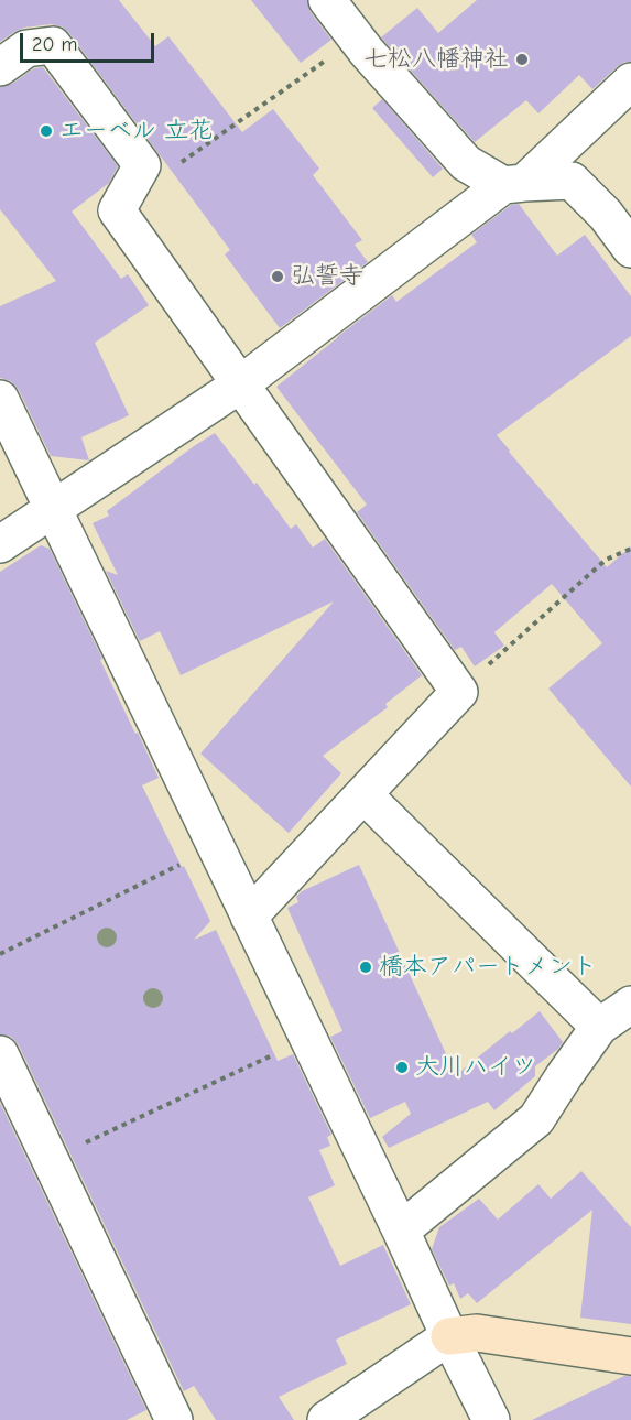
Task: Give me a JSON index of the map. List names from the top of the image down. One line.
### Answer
{"places":["七松八幡神社","エーベル 立花","弘誓寺","橋本アパートメント","大川ハイツ"],"scale_bar":"20 m"}
